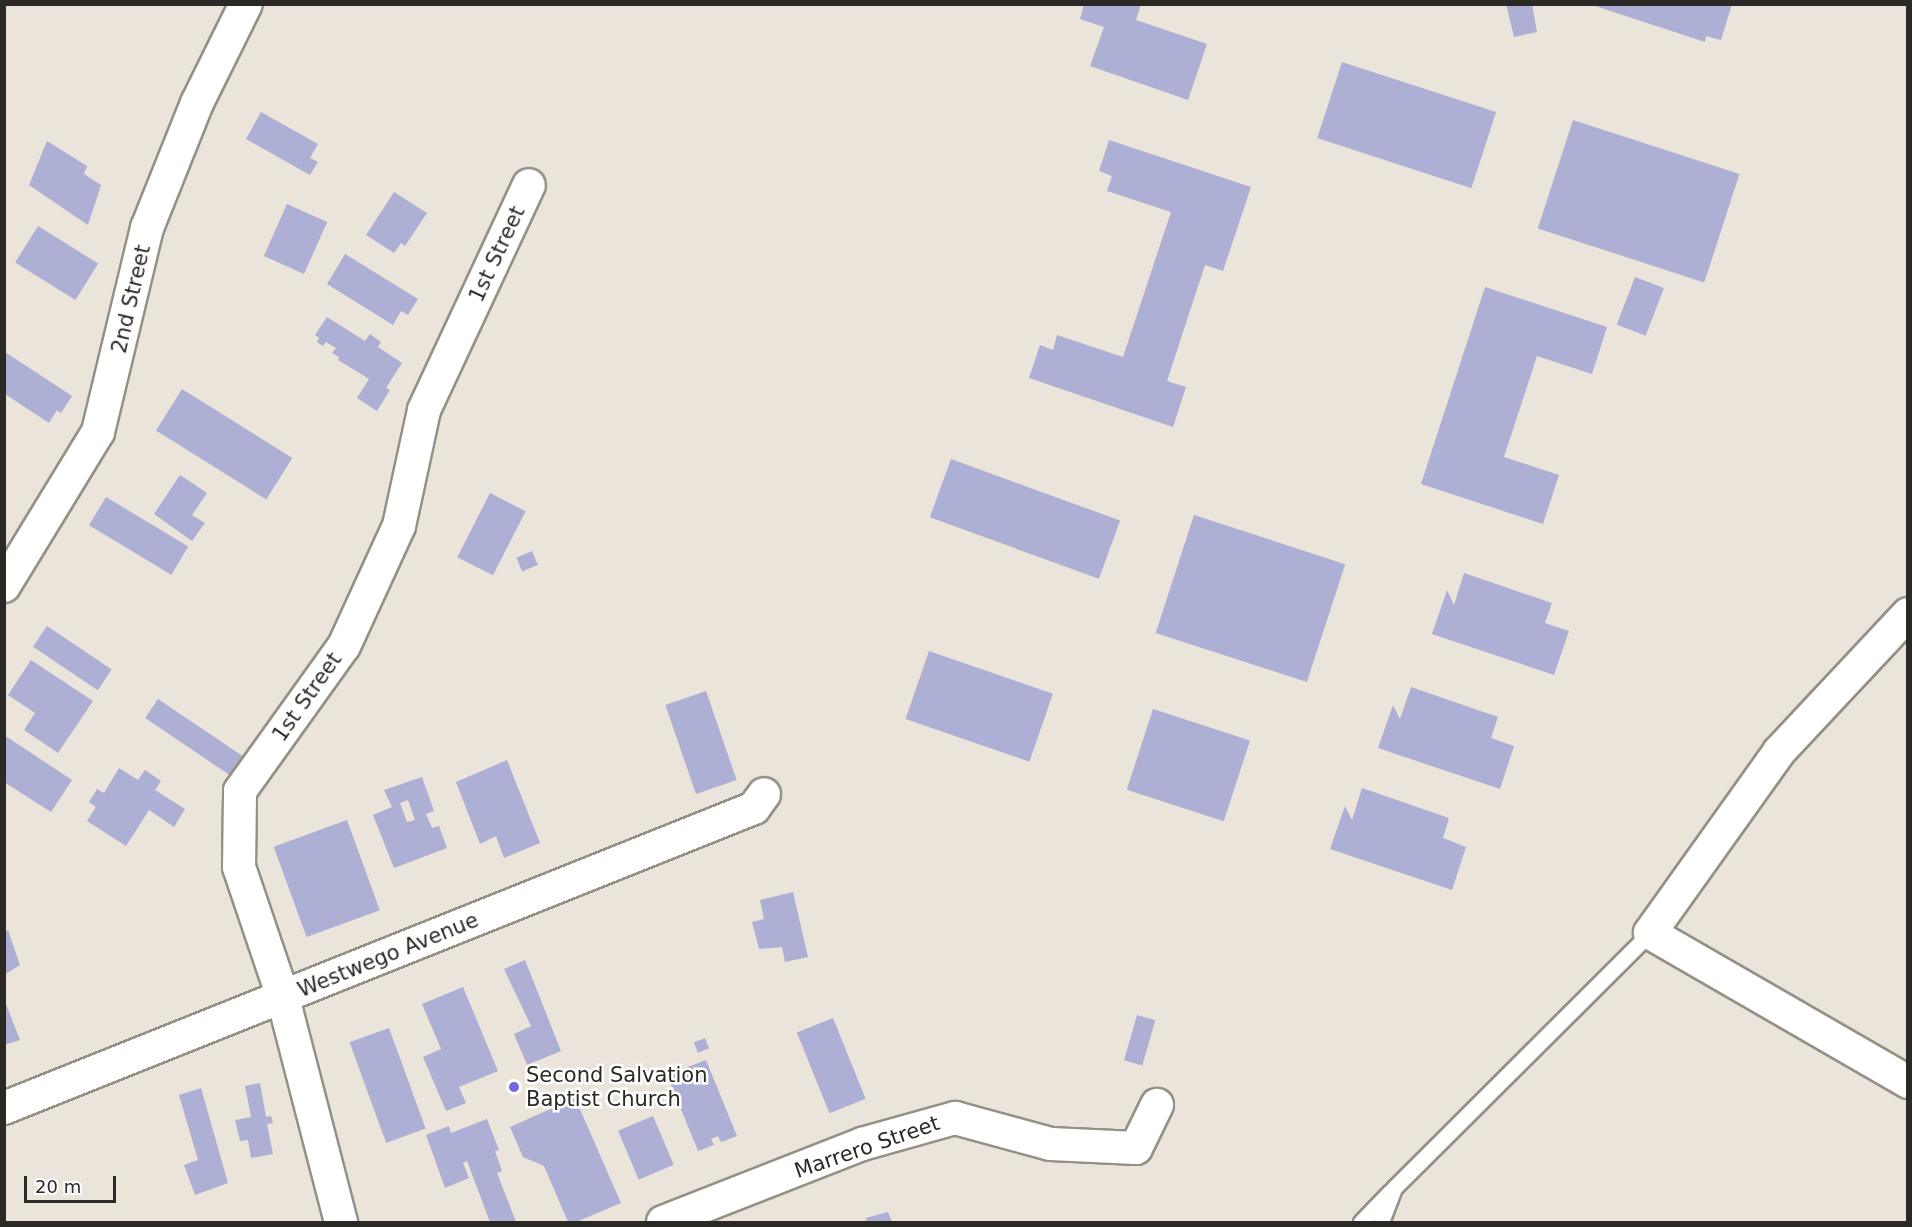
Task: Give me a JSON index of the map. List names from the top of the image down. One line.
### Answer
{"streets":{"street":["1st Street","2nd Street","Westwego Avenue","Marrero Street"]},"crossings":[["1st Street","Westwego Avenue"]],"places":["Second Salvation Baptist Church"],"scale_bar":"20 m"}
